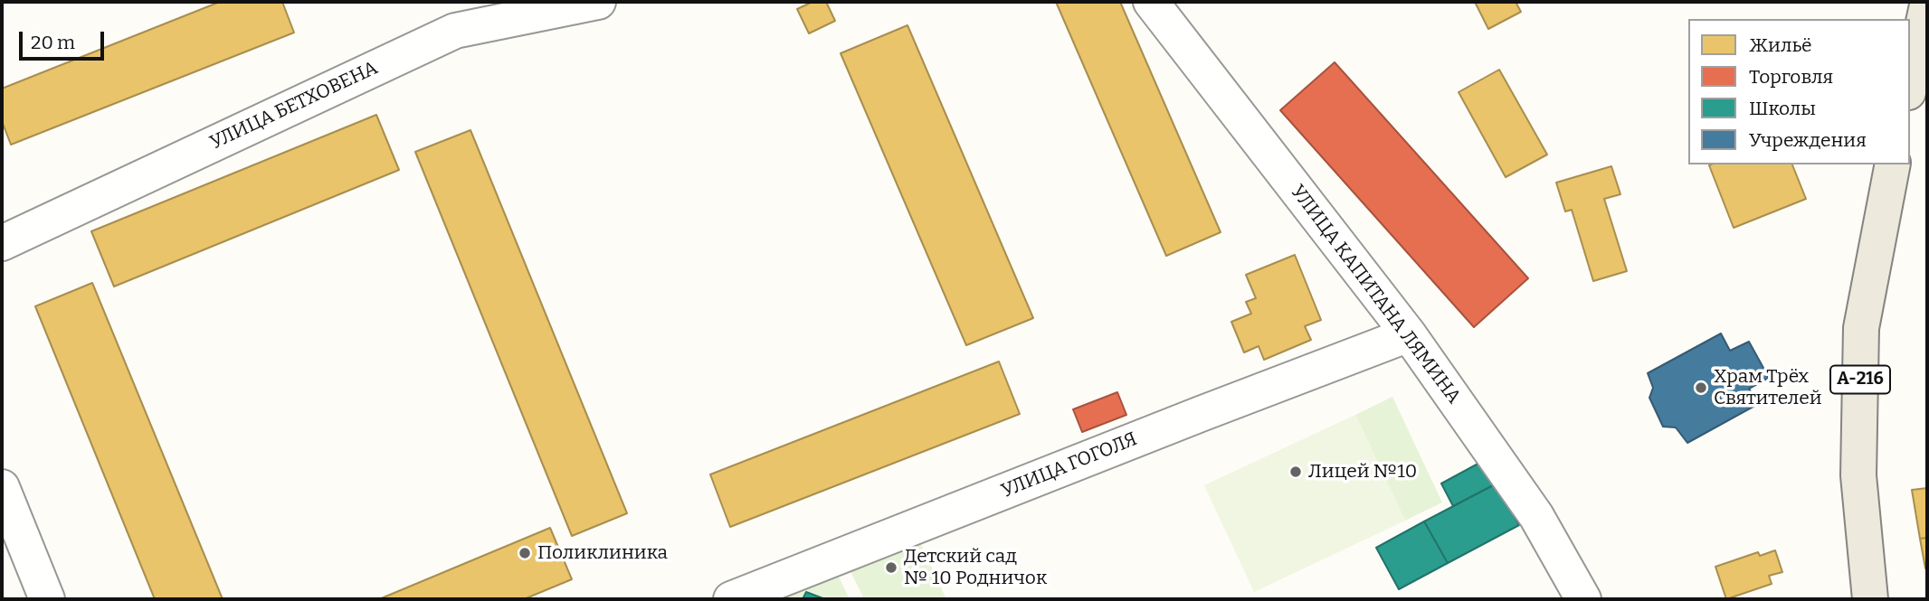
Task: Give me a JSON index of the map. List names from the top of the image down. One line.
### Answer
{"streets":{"main road":["А-216"],"street":["УЛИЦА БЕТХОВЕНА","УЛИЦА КАПИТАНА ЛЯМИНА","УЛИЦА ГОГОЛЯ"]},"crossings":[["УЛИЦА КАПИТАНА ЛЯМИНА","УЛИЦА ГОГОЛЯ"]],"places":["Храм Трёх Святителей","Лицей №10","Поликлиника","Детский сад № 10 Родничок"],"legend":["Жильё","Торговля","Школы","Учреждения"],"scale_bar":"20 m"}
